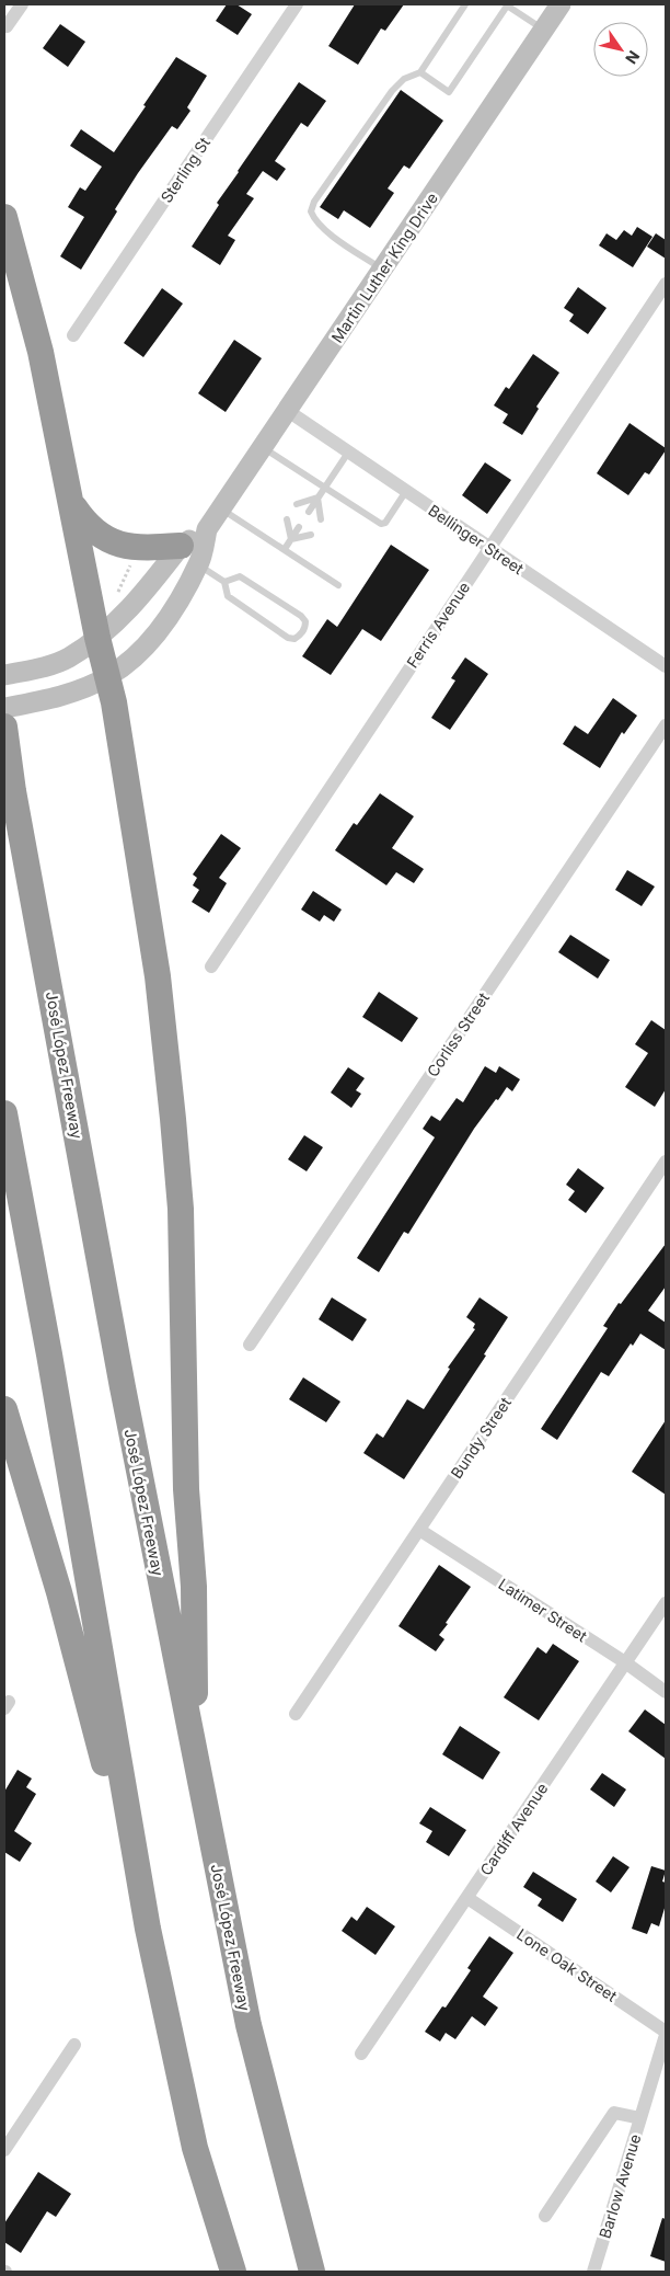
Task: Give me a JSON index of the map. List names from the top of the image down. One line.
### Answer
{"streets":{"highway":["José López Freeway"],"main road":["Martin Luther King Drive"],"street":["Sterling St","Bellinger Street","Ferris Avenue","Corliss Street","Bundy Street","Latimer Street","Cardiff Avenue","Lone Oak Street","Barlow Avenue"]},"crossings":[["Martin Luther King Drive","Bellinger Street"],["Bellinger Street","Ferris Avenue"],["Bundy Street","Latimer Street"],["Latimer Street","Cardiff Avenue"],["Cardiff Avenue","Lone Oak Street"]],"north":"bottom right"}
